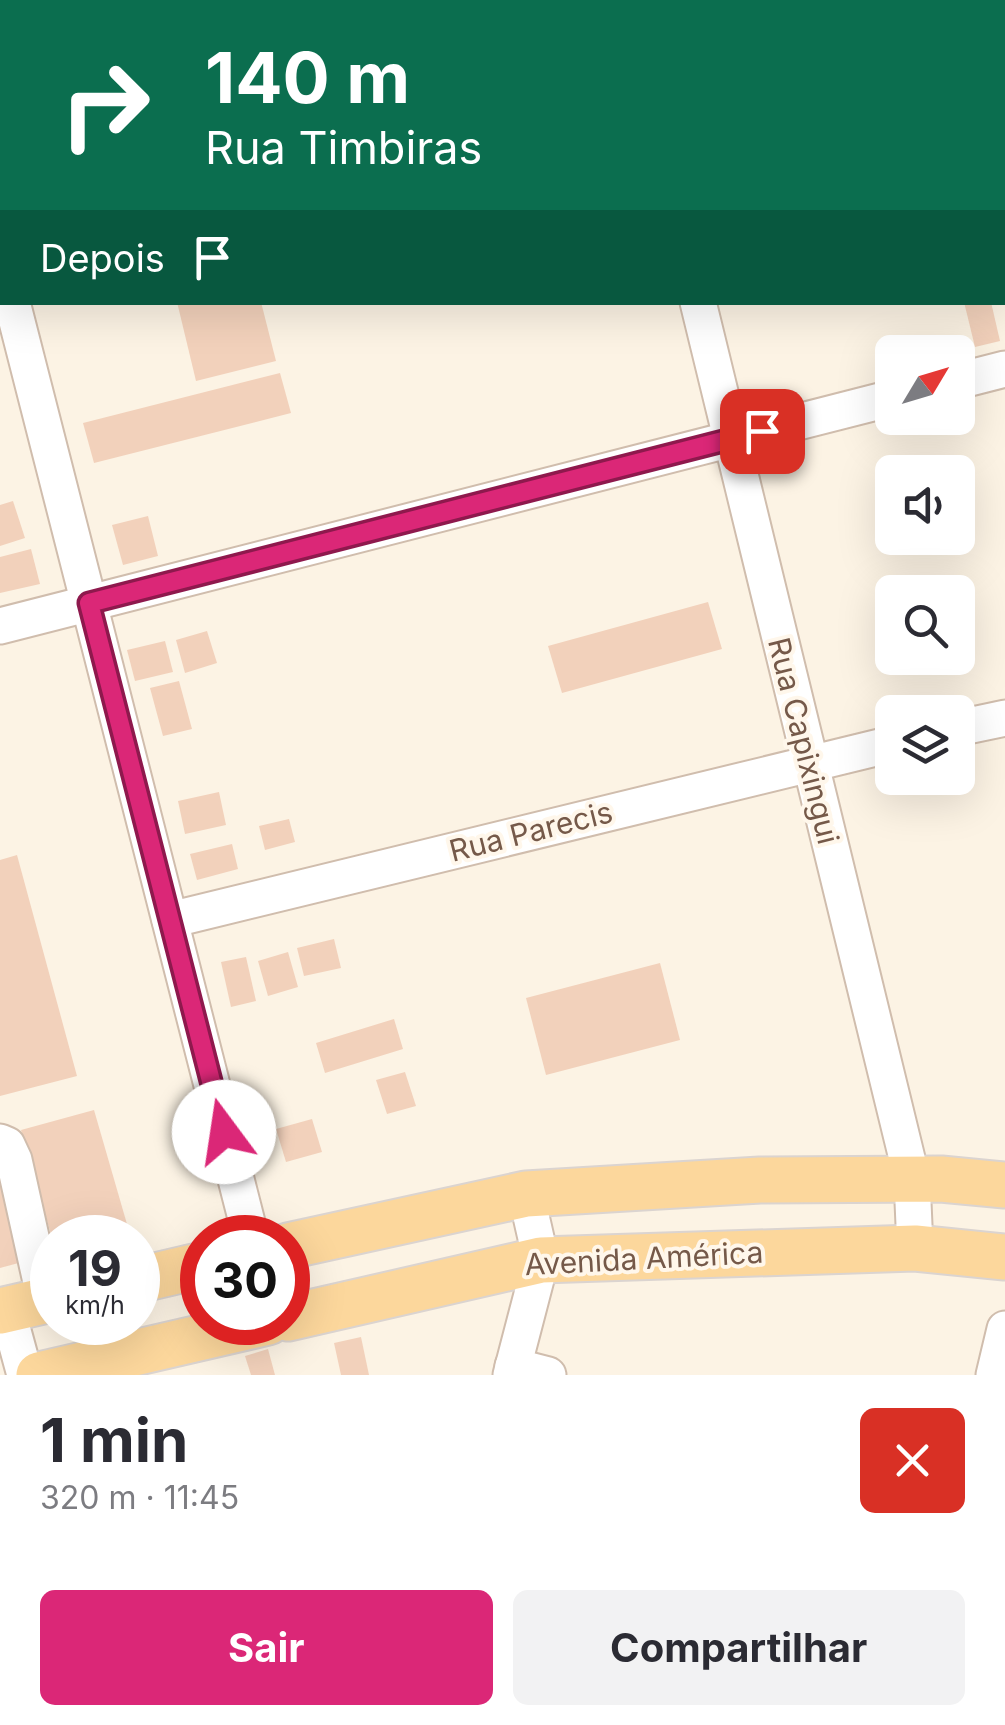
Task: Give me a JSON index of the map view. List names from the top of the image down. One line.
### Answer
{"streets":{"main road":["Avenida América"],"street":["Rua Capixingui","Rua Parecis"]},"crossings":[["Rua Capixingui","Rua Parecis"],["Rua Capixingui","Avenida América"]],"north":"top right","page":{"turn":["140 m","Rua Timbiras"],"then":"Depois","speed":"19 km/h","limit":"30","heading":["1 min","320 m · 11:45"],"buttons":["Sair","Compartilhar"]}}
